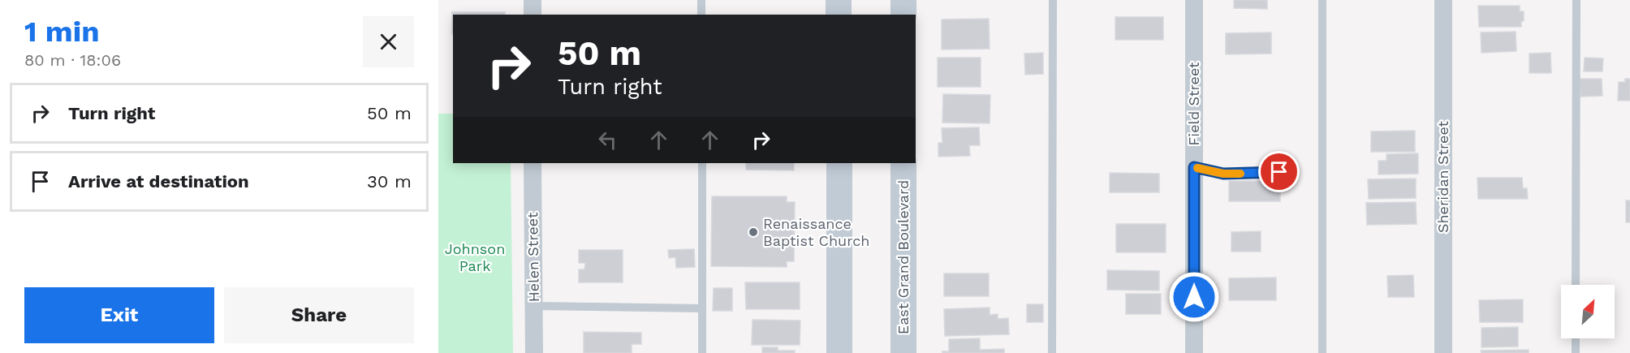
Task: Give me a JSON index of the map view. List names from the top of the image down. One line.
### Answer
{"streets":{"main road":["East Grand Boulevard"],"street":["Field Street","Sheridan Street","Helen Street"]},"parks":["Johnson Park"],"places":["Renaissance Baptist Church"],"north":"top right","page":{"heading":["1 min","80 m · 18:06"],"turn":["50 m","Turn right"],"list":[{"name":"Turn right","value":"50 m"},{"name":"Arrive at destination","value":"30 m"}],"buttons":["Exit","Share"]}}
